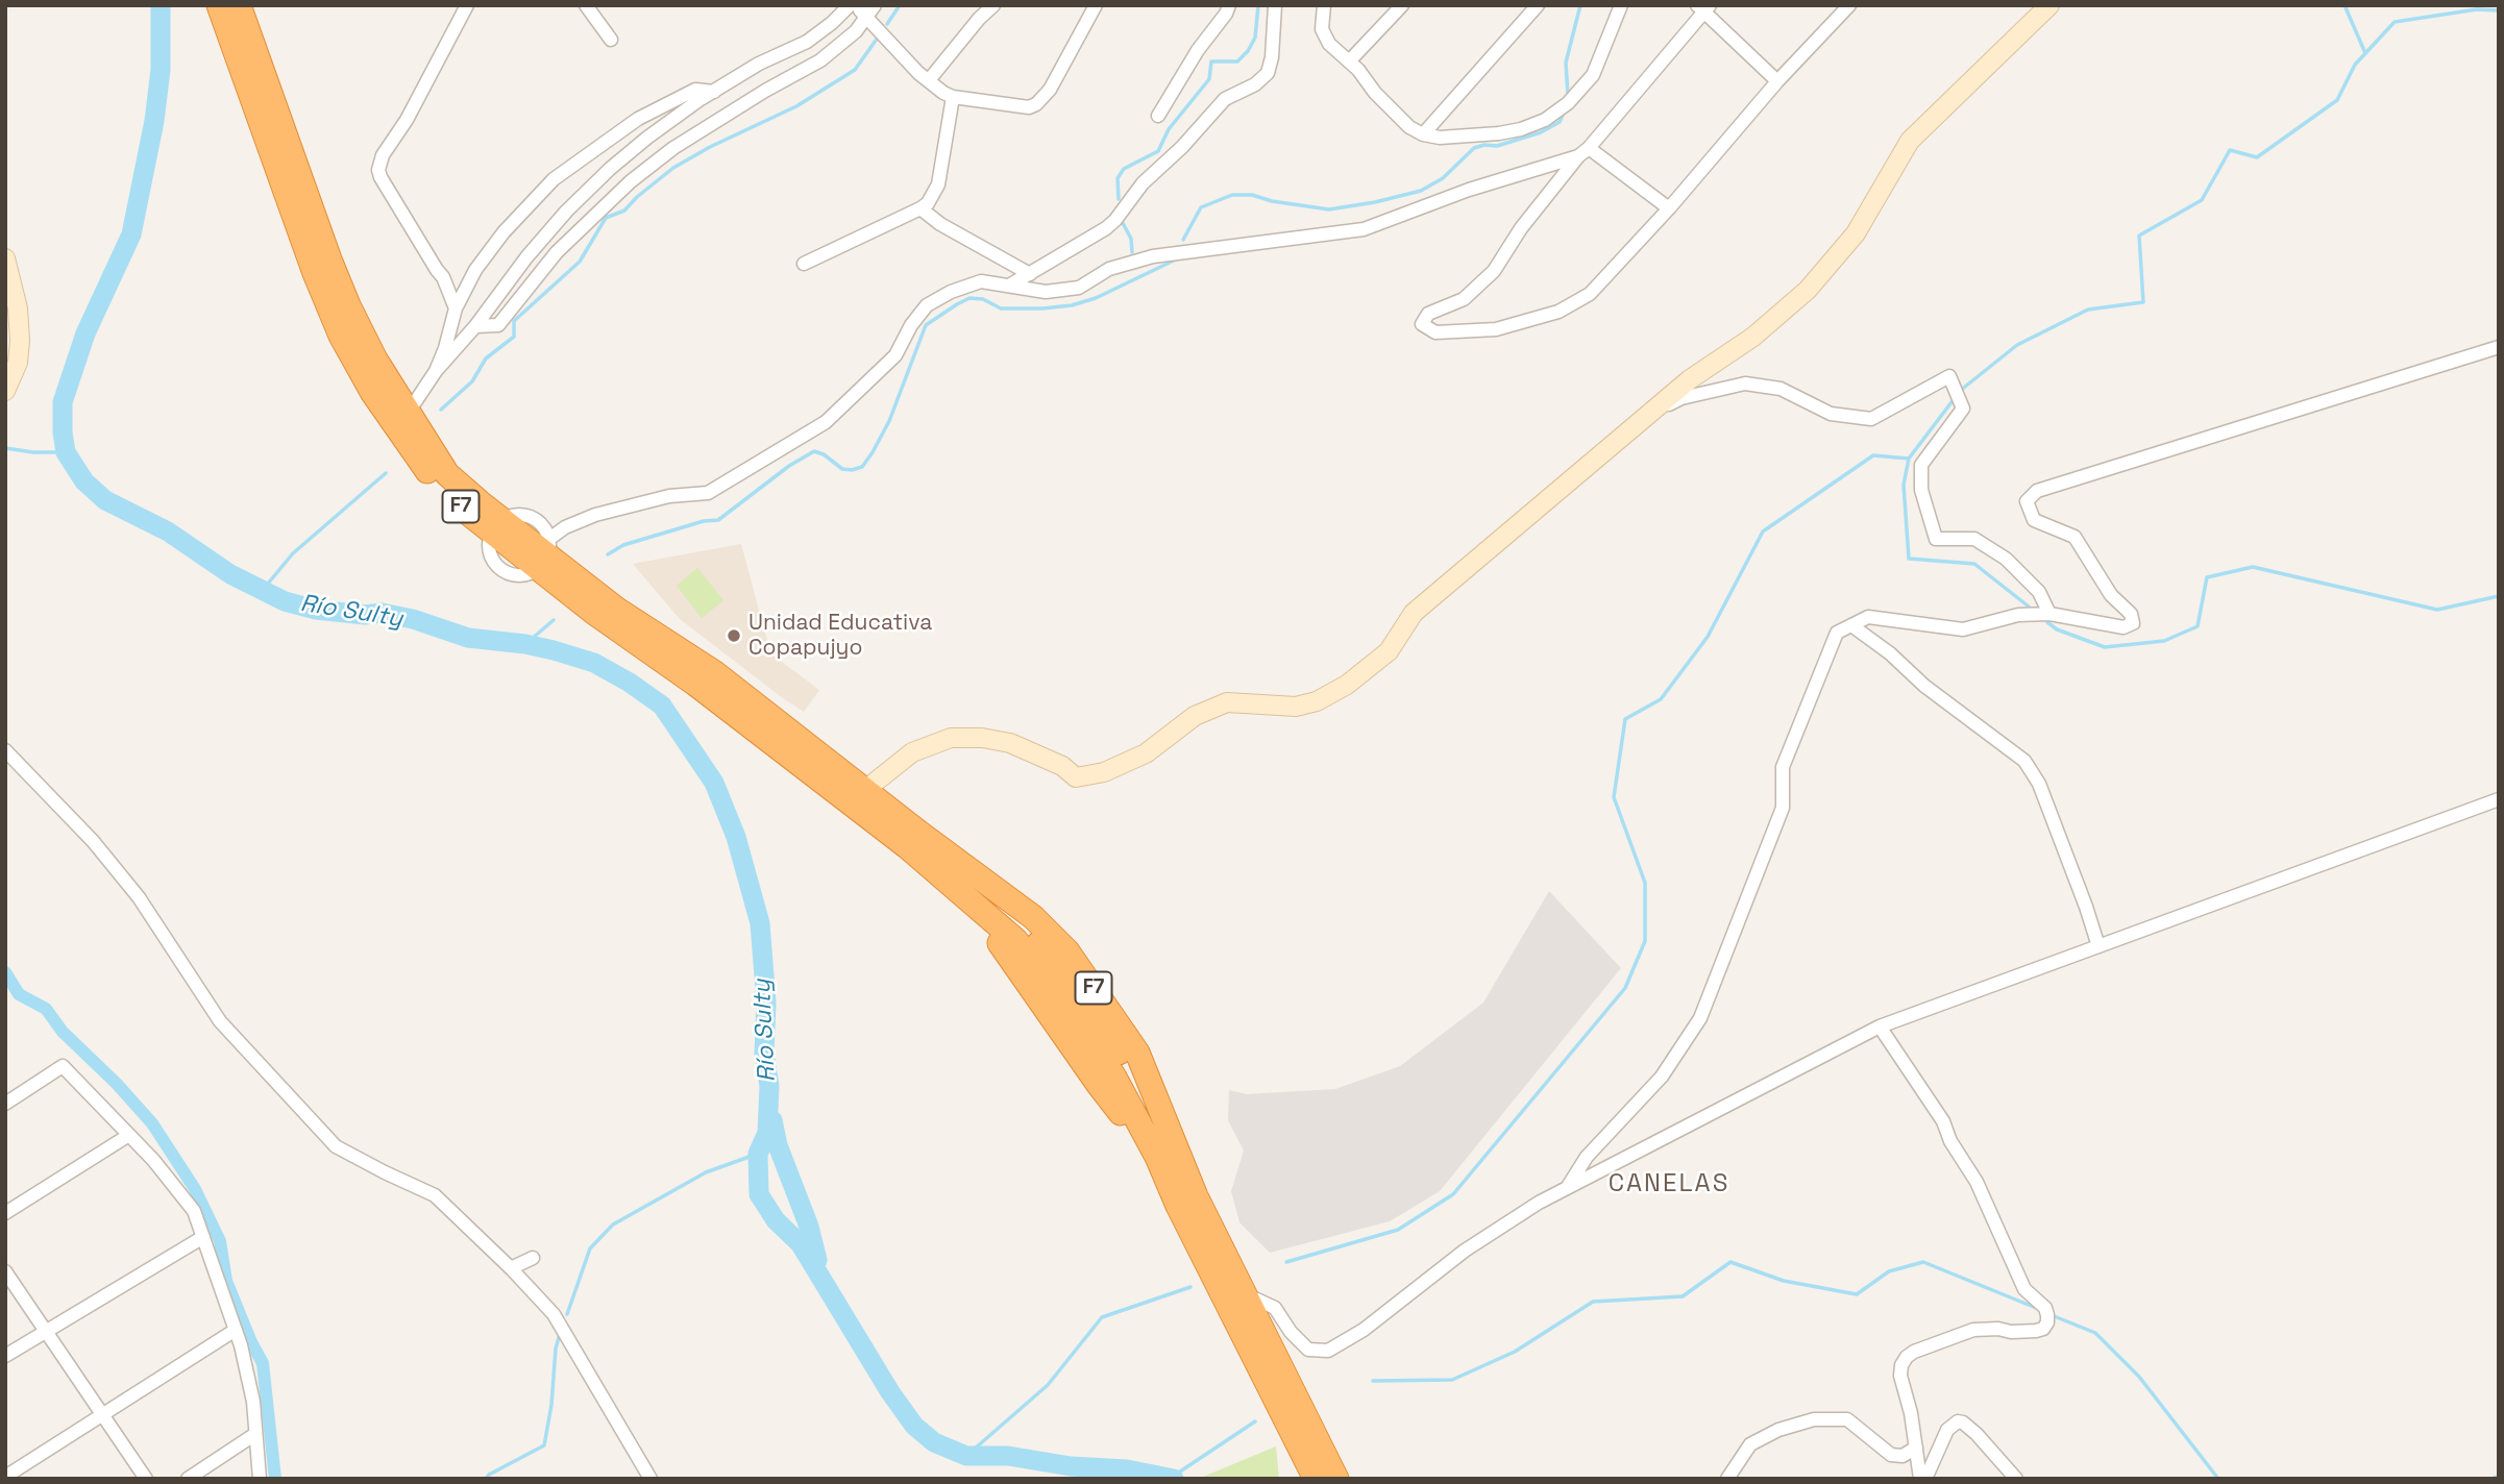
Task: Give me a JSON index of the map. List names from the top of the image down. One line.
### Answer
{"streets":{"highway":["F7"]},"districts":["CANELAS"],"water":["Río Sulty"],"places":["Unidad Educativa Copapujyo"]}
